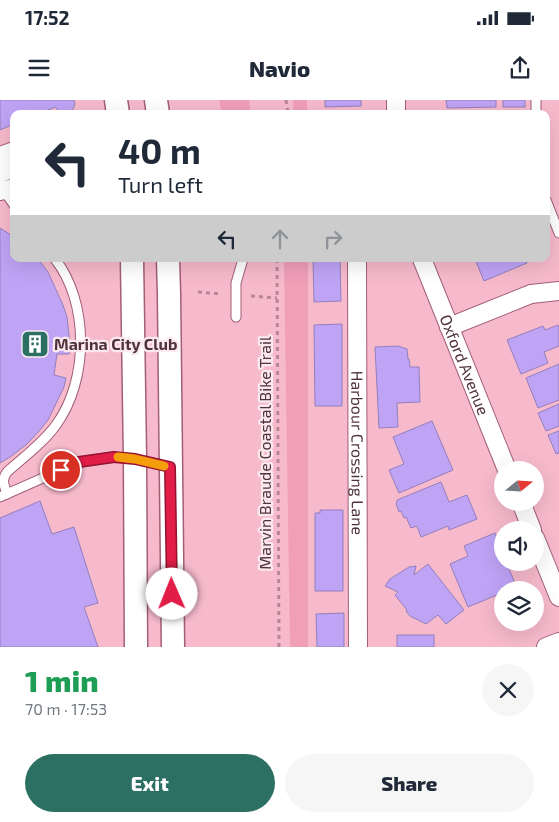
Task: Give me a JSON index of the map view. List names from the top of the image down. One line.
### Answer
{"streets":{"street":["Oxford Avenue","Harbour Crossing Lane"],"path":["Marvin Braude Coastal Bike Trail"]},"places":{"building":["Marina City Club"]},"north":"right","page":{"status":"17:52","header":"Navio","turn":["40 m","Turn left"],"heading":["1 min","70 m · 17:53"],"buttons":["Exit","Share"]}}
